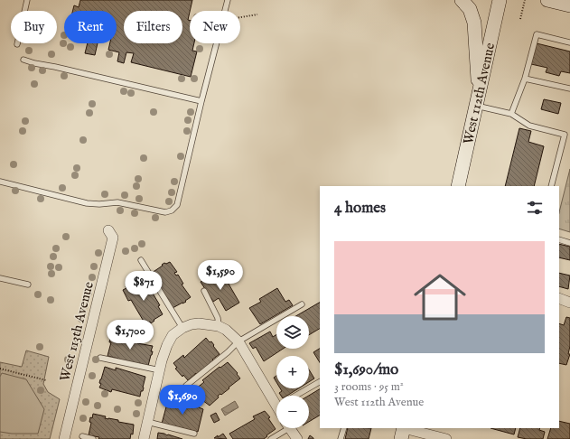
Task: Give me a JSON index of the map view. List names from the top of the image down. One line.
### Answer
{"streets":{"main road":["West 112th Avenue"],"street":["West 113th Avenue"]},"page":{"chip":["Buy","Rent","Filters","New"],"heading":"4 homes","list":[{"name":"$1,690/mo","note":"3 rooms · 95 m² · West 112th Avenue"}],"price":["$1,590","$871","$1,700","$1,690"],"map_buttons":["+","−"]}}
